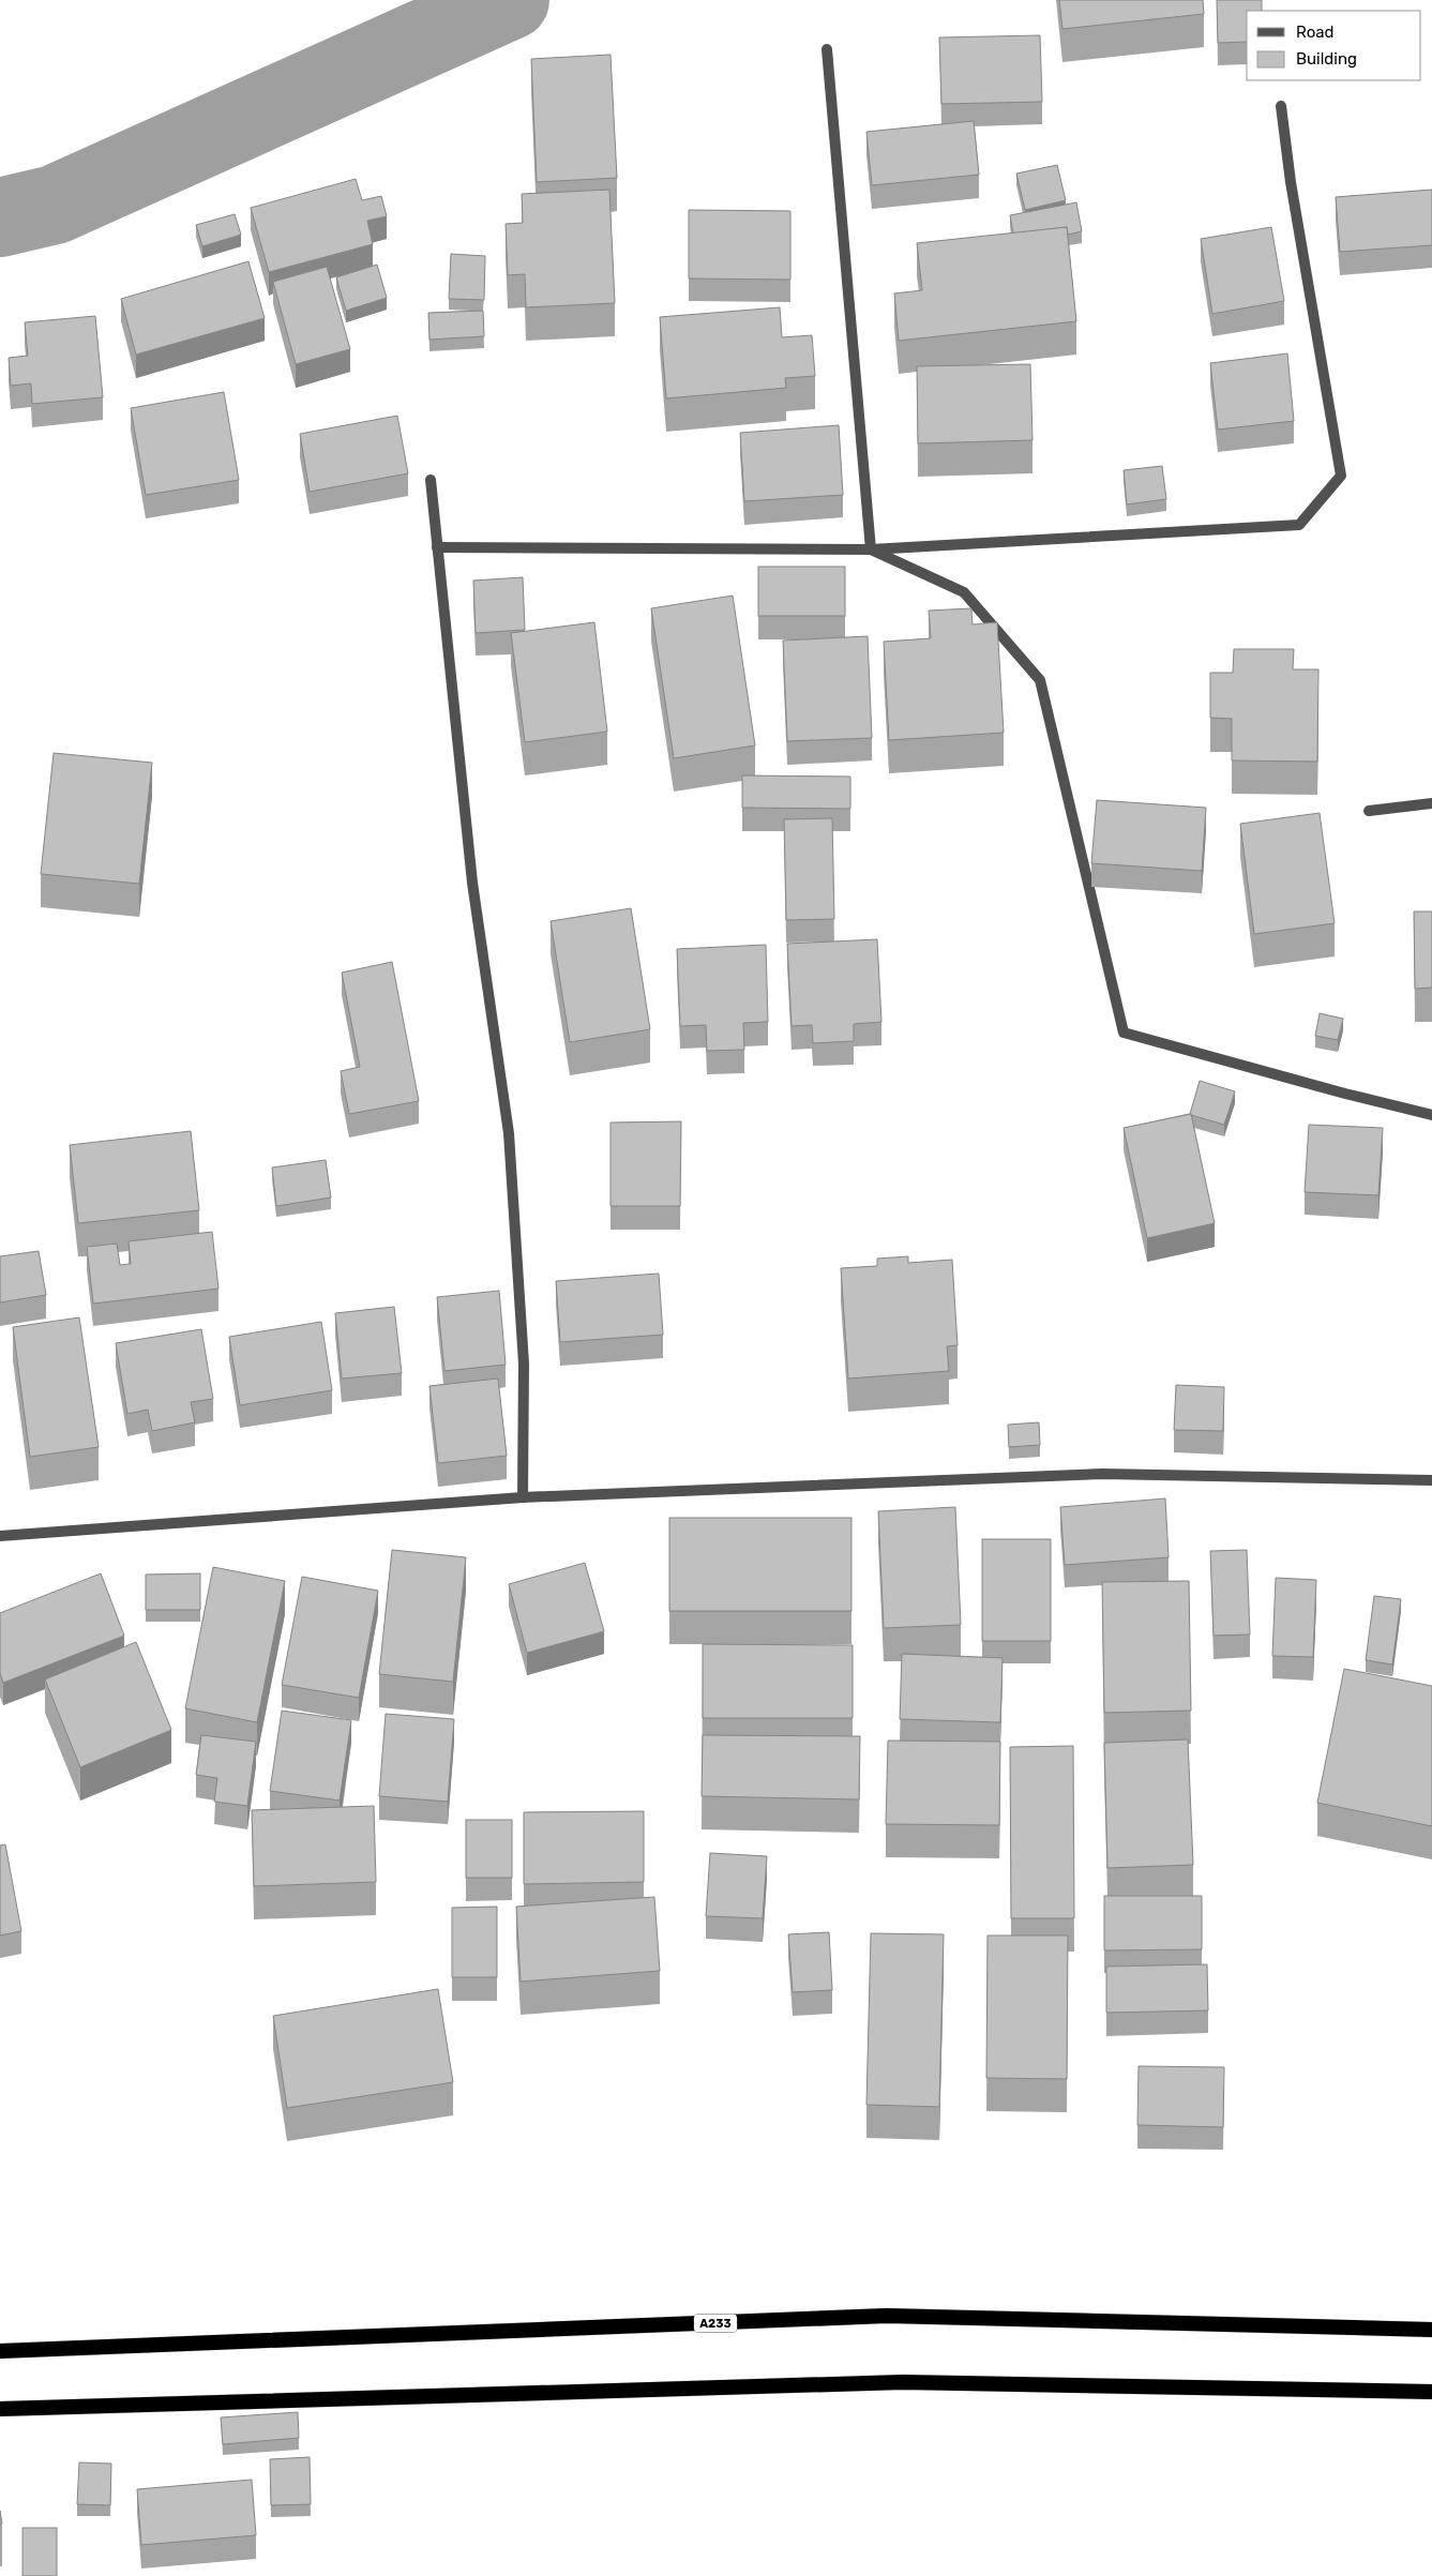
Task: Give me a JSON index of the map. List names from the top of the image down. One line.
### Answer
{"streets":{"highway":["A233"]},"legend":["Road","Building"]}
